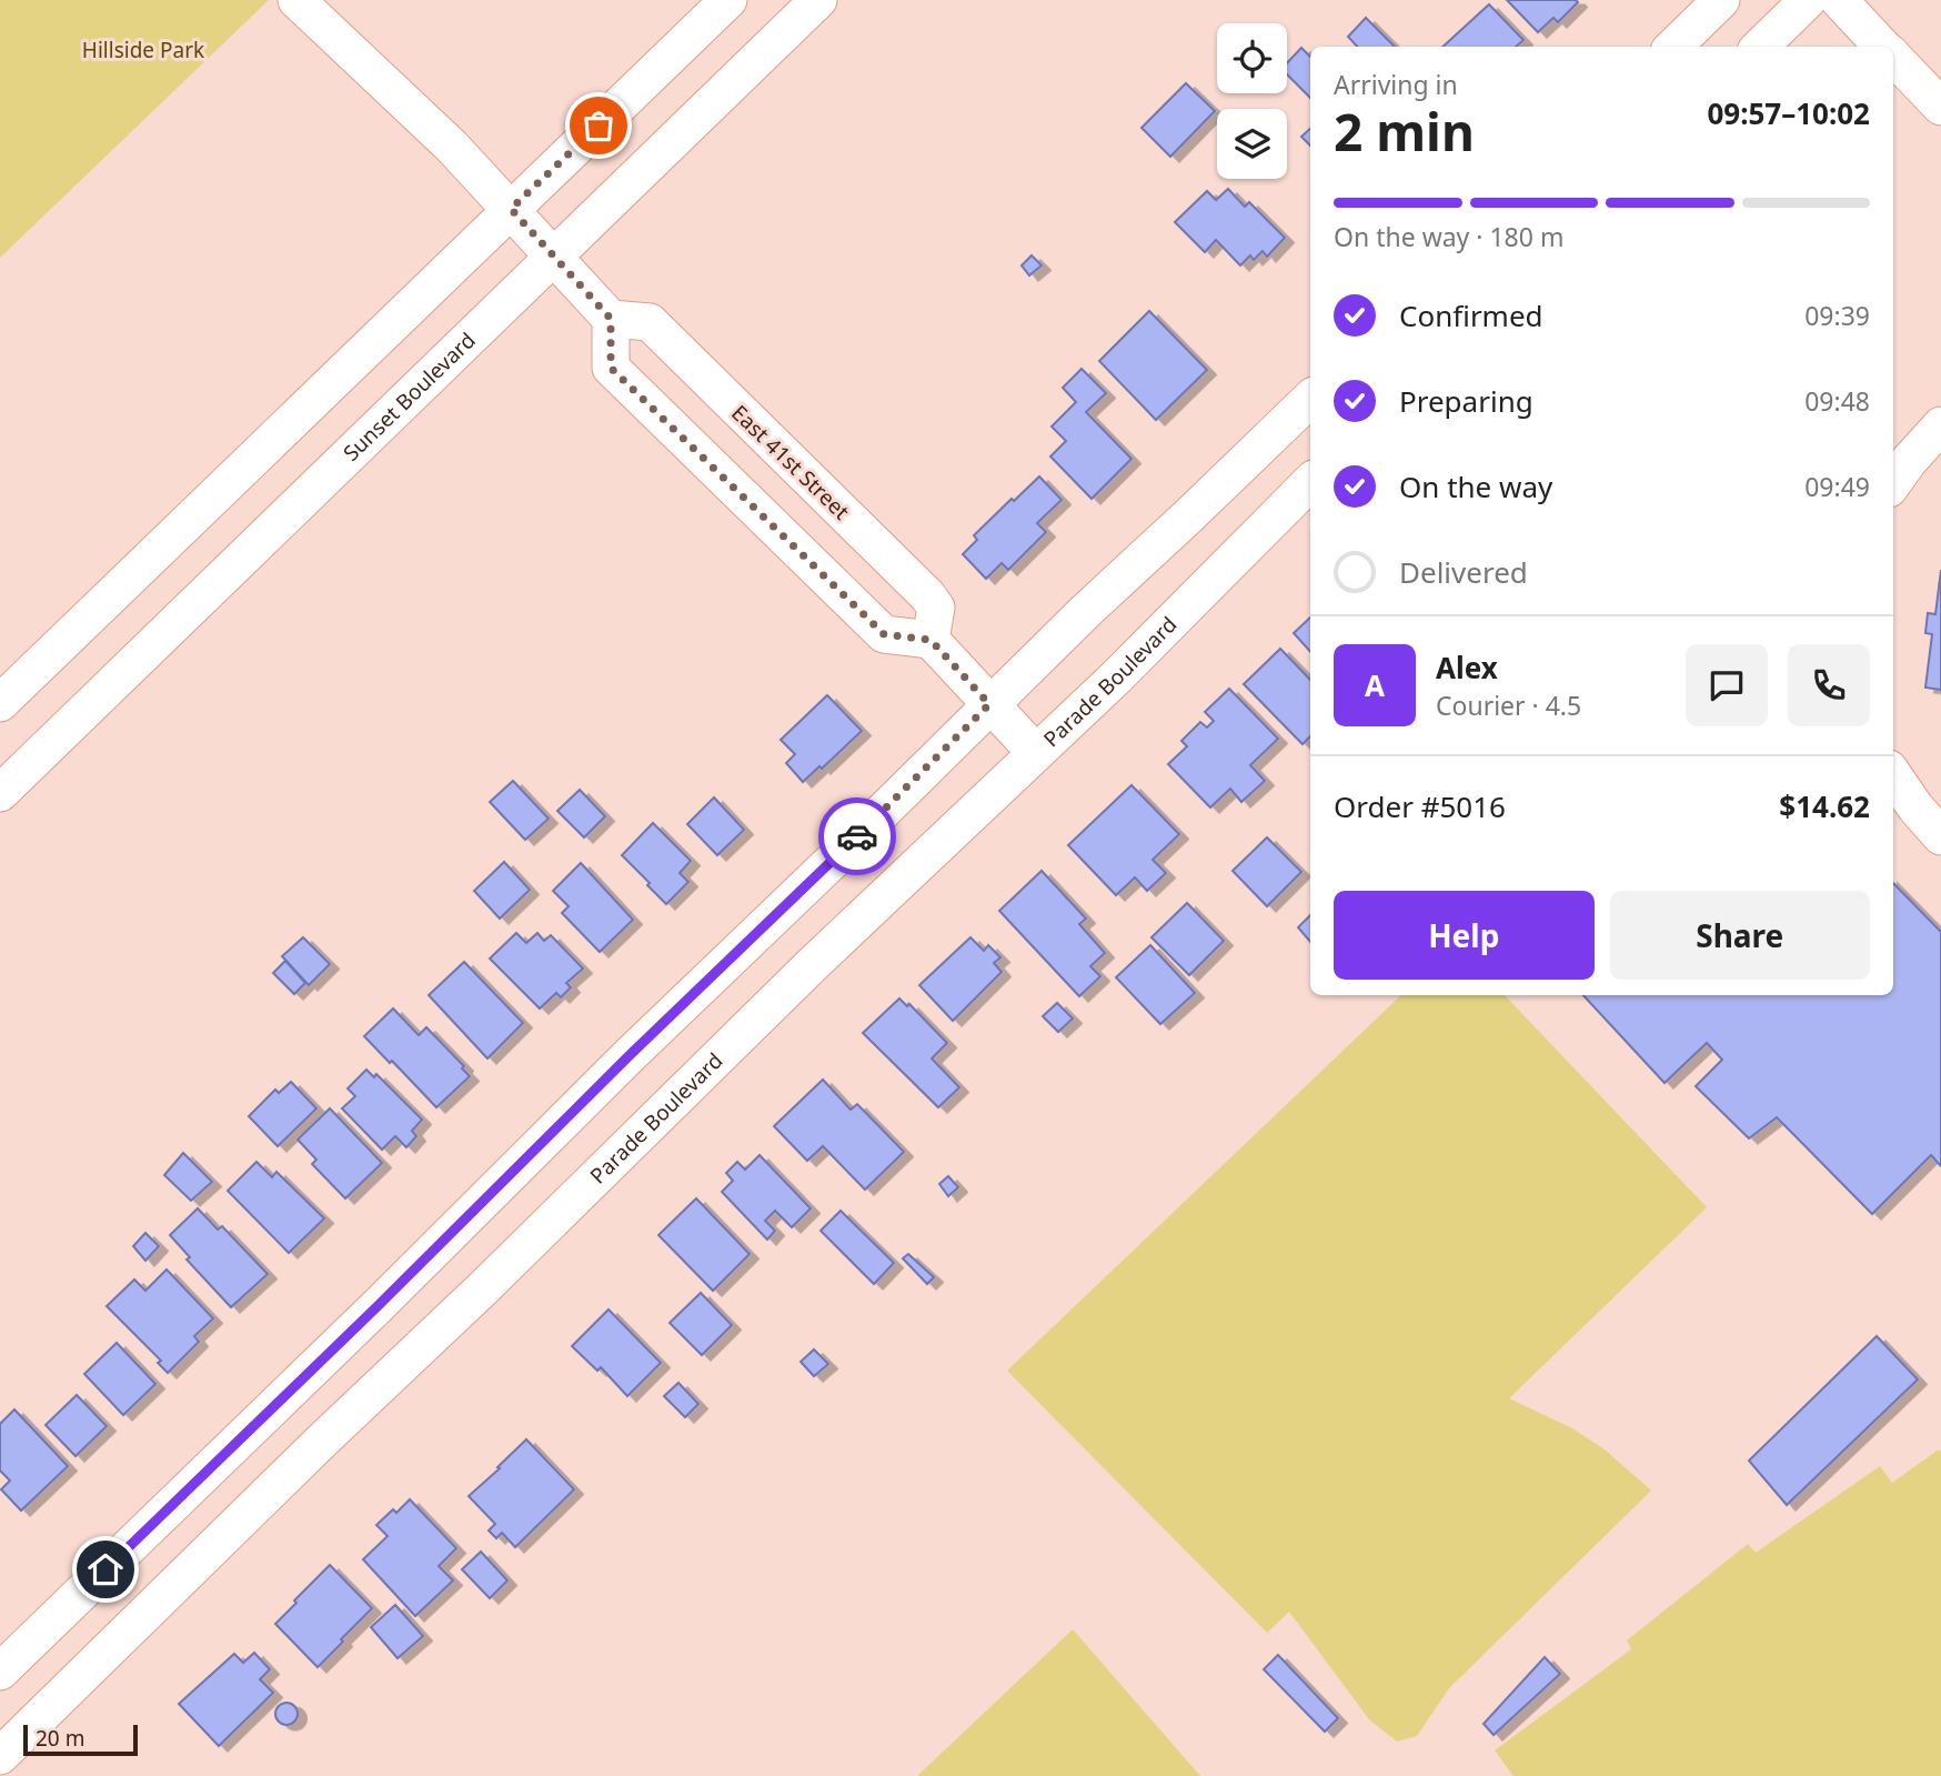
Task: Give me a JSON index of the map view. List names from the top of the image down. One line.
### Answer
{"streets":{"street":["Sunset Boulevard","East 41st Street","Parade Boulevard"]},"parks":["Hillside Park"],"scale_bar":"20 m","page":{"heading":["2 min","Arriving in","09:57–10:02"],"panel":["Alex","Courier · 4.5","Order #5016","$14.62"],"bar":"On the way · 180 m","list":[["Confirmed","09:39"],["Preparing","09:48"],["On the way","09:49"],"Delivered"],"round":"A","buttons":["Help","Share"],"scale":"20 m"}}
